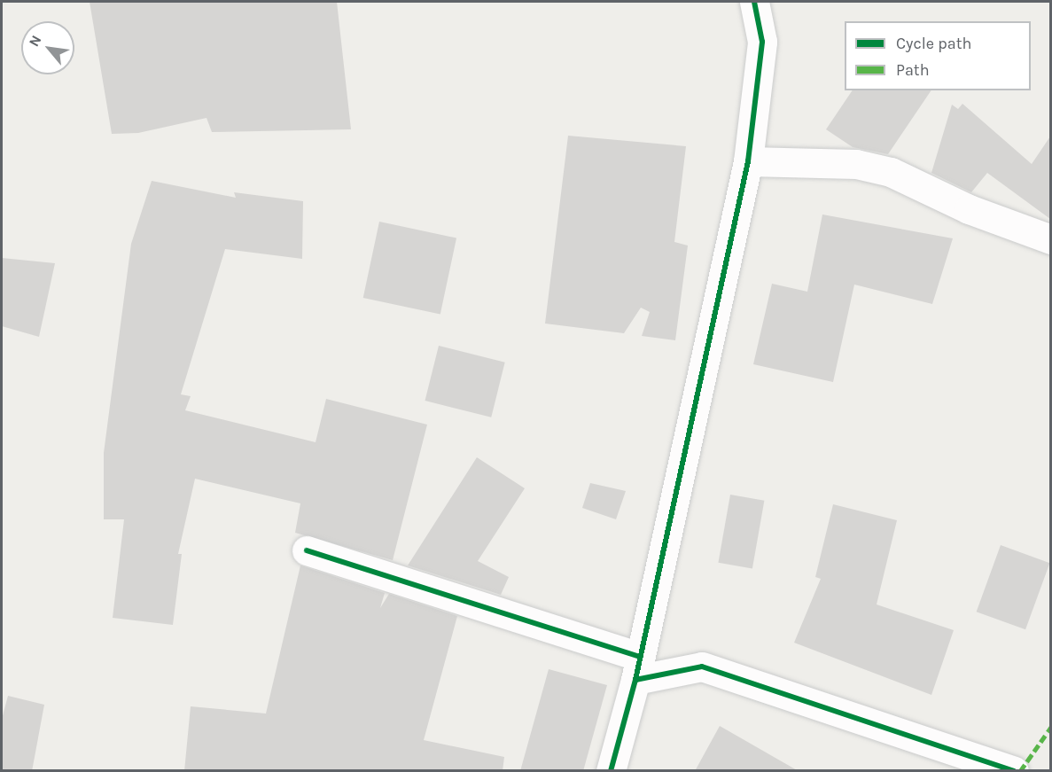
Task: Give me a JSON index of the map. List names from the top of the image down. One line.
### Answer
{"legend":["Cycle path","Path"],"north":"top left"}
